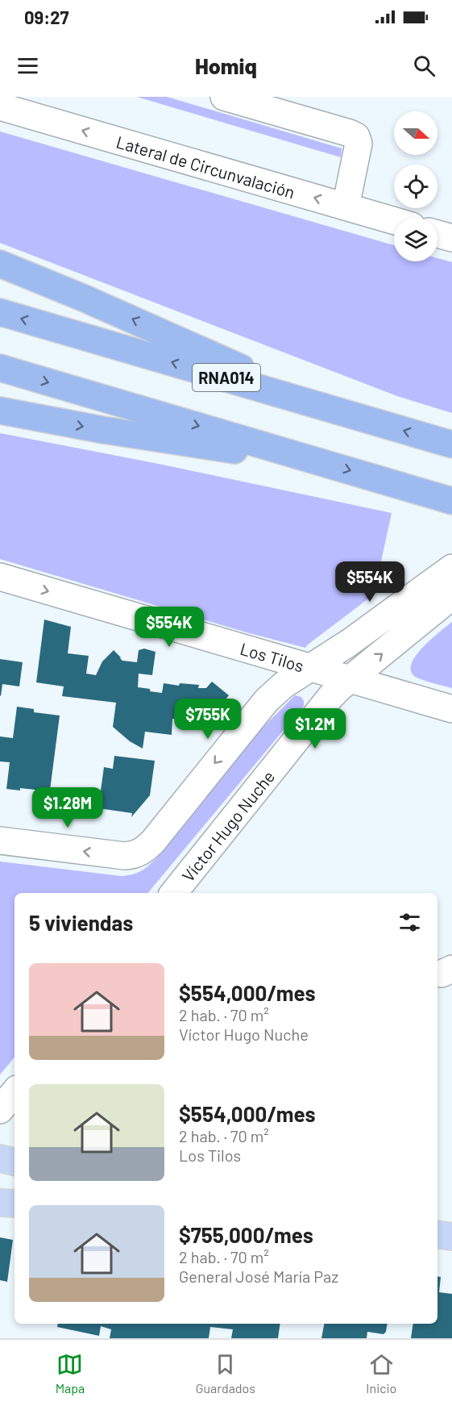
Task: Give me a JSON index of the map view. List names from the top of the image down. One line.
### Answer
{"streets":{"highway":["RNA014"],"street":["Lateral de Circunvalación","Los Tilos","Víctor Hugo Nuche"]},"crossings":[["Los Tilos","Víctor Hugo Nuche"]],"one_way":["Lateral de Circunvalación","Los Tilos"],"north":"right","page":{"status":"09:27","header":"Homiq","price":["$554K","$554K","$755K","$1.2M","$1.28M"],"heading":"5 viviendas","list":[{"name":"$554,000/mes","note":"2 hab. · 70 m² · Víctor Hugo Nuche"},{"name":"$554,000/mes","note":"2 hab. · 70 m² · Los Tilos"},{"name":"$755,000/mes","note":"2 hab. · 70 m² · General José María Paz"}],"tabs":["Mapa","Guardados","Inicio"]}}
